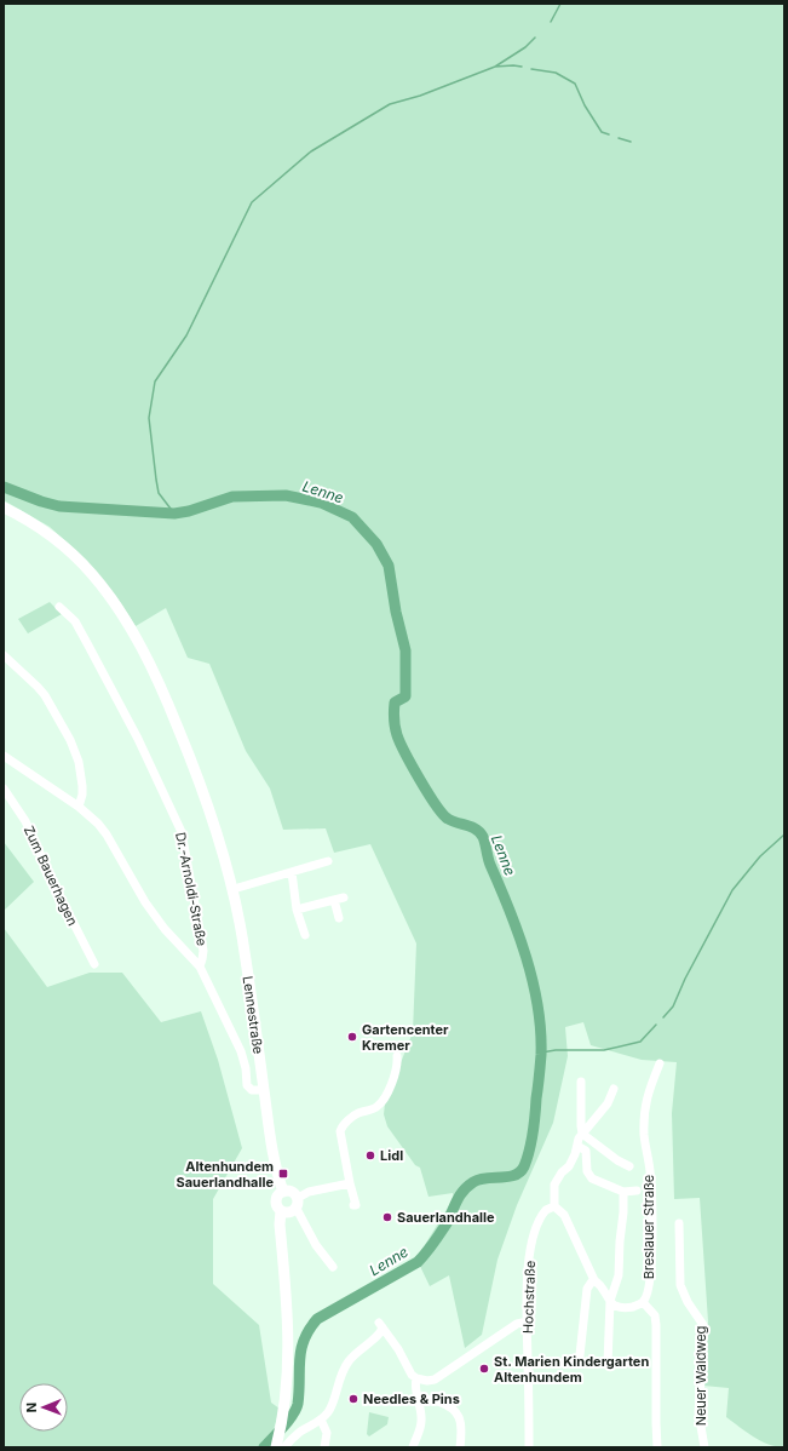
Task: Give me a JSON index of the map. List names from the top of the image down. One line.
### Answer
{"streets":{"main road":["Lennestraße"],"street":["Zum Bauerhagen","Dr.-Arnoldi-Straße","Breslauer Straße","Hochstraße","Neuer Waldweg"]},"crossings":[["Dr.-Arnoldi-Straße","Lennestraße"]],"water":["Lenne"],"places":{"other":["Gartencenter Kremer","Lidl","Sauerlandhalle","St. Marien Kindergarten Altenhundem","Needles & Pins"],"transit":["Altenhundem Sauerlandhalle"]},"north":"left"}
